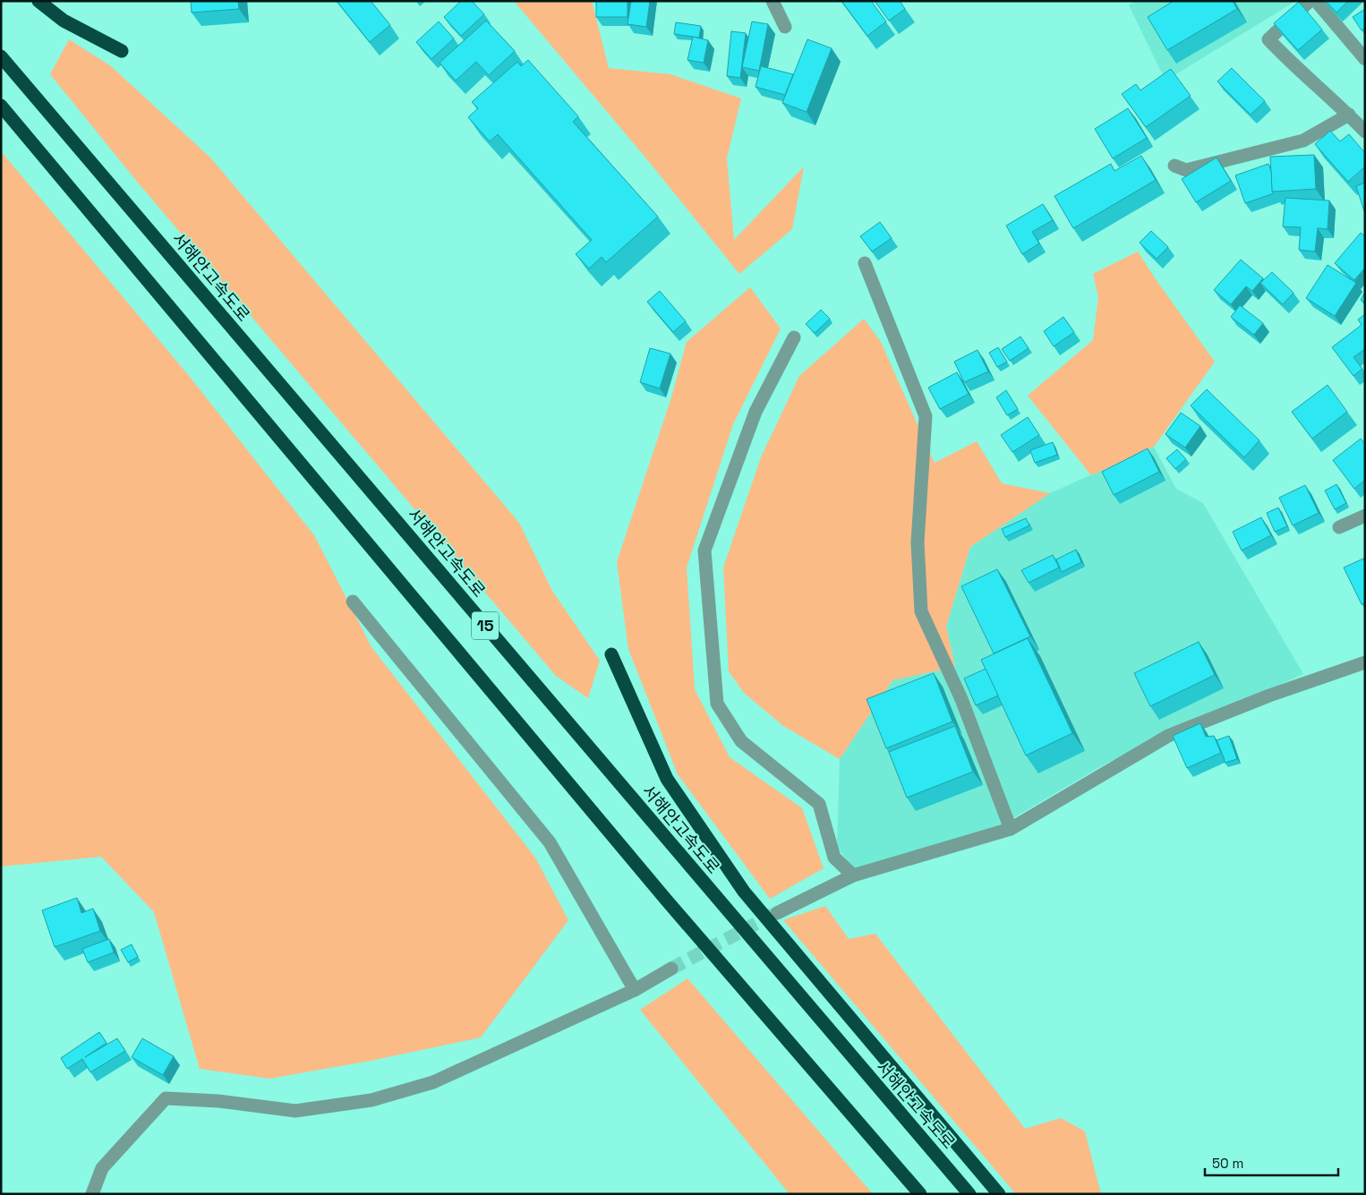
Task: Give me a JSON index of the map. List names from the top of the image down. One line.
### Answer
{"streets":{"highway":["서해안고속도로","15"]},"scale_bar":"50 m"}
